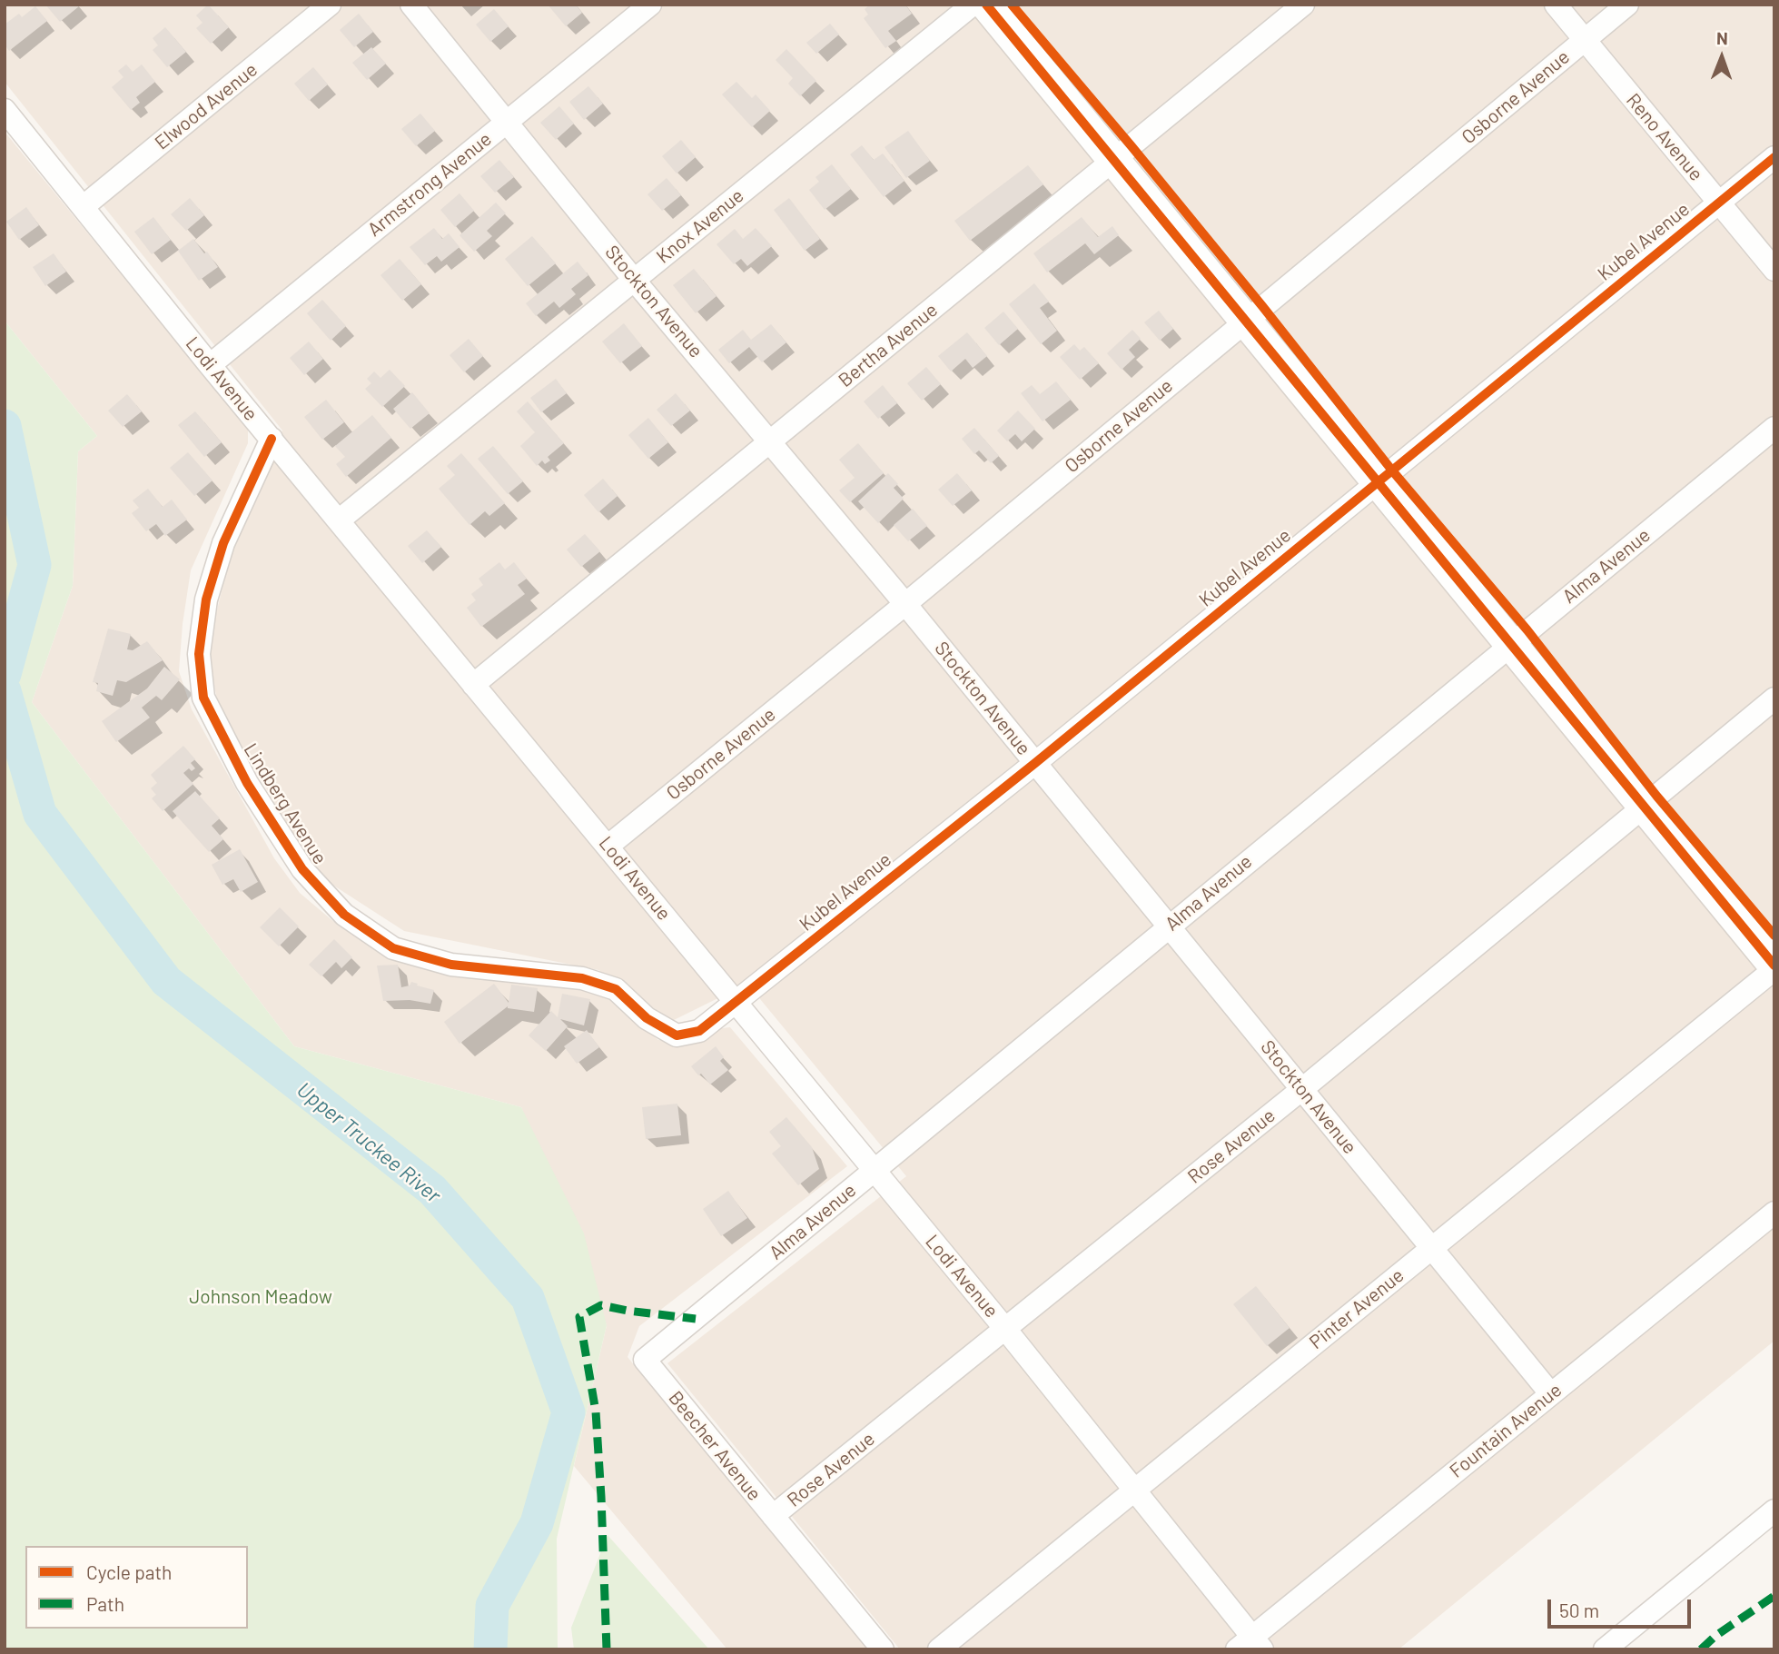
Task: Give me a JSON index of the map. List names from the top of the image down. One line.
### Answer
{"streets":{"street":["Osborne Avenue","Elwood Avenue","Reno Avenue","Armstrong Avenue","Knox Avenue","Kubel Avenue","Stockton Avenue","Bertha Avenue","Lodi Avenue","Alma Avenue","Lindberg Avenue","Rose Avenue","Pinter Avenue","Fountain Avenue","Beecher Avenue"]},"crossings":[["Osborne Avenue","Reno Avenue"],["Osborne Avenue","Stockton Avenue"],["Osborne Avenue","Lodi Avenue"],["Elwood Avenue","Lodi Avenue"],["Reno Avenue","Kubel Avenue"],["Armstrong Avenue","Stockton Avenue"],["Armstrong Avenue","Lodi Avenue"],["Knox Avenue","Stockton Avenue"],["Knox Avenue","Lodi Avenue"],["Kubel Avenue","Stockton Avenue"],["Kubel Avenue","Lodi Avenue"],["Kubel Avenue","Lindberg Avenue"],["Stockton Avenue","Bertha Avenue"],["Stockton Avenue","Alma Avenue"],["Stockton Avenue","Rose Avenue"],["Stockton Avenue","Pinter Avenue"],["Stockton Avenue","Fountain Avenue"],["Bertha Avenue","Lodi Avenue"],["Lodi Avenue","Alma Avenue"],["Lodi Avenue","Lindberg Avenue"],["Lodi Avenue","Rose Avenue"],["Lodi Avenue","Pinter Avenue"],["Lodi Avenue","Fountain Avenue"],["Alma Avenue","Beecher Avenue"],["Rose Avenue","Beecher Avenue"]],"water":["Upper Truckee River"],"parks":["Johnson Meadow"],"legend":["Cycle path","Path"],"scale_bar":"50 m","north":"top"}
